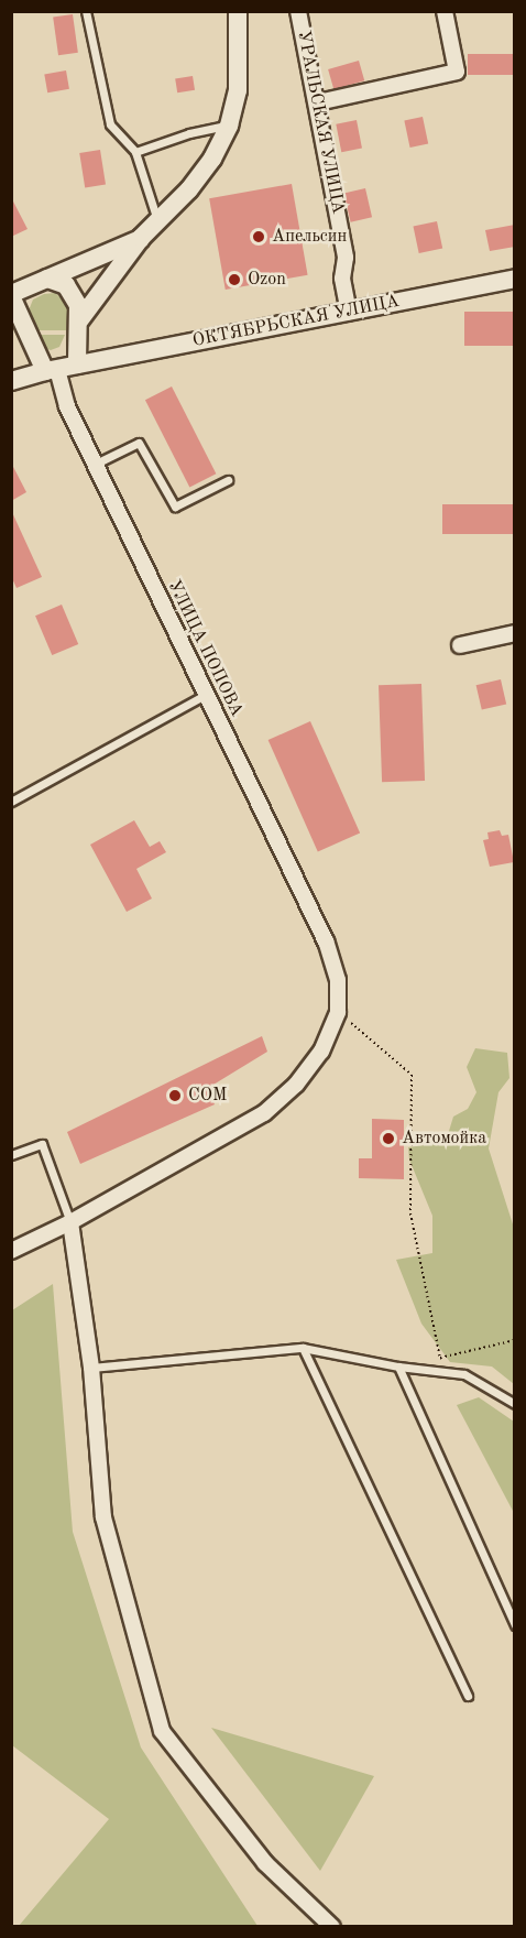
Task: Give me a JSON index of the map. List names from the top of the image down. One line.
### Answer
{"streets":{"street":["УРАЛЬСКАЯ УЛИЦА","ОКТЯБРЬСКАЯ УЛИЦА","УЛИЦА ПОПОВА"]},"crossings":[["УРАЛЬСКАЯ УЛИЦА","ОКТЯБРЬСКАЯ УЛИЦА"],["ОКТЯБРЬСКАЯ УЛИЦА","УЛИЦА ПОПОВА"]],"places":["Апельсин","Ozon","СОМ","Автомойка"]}
